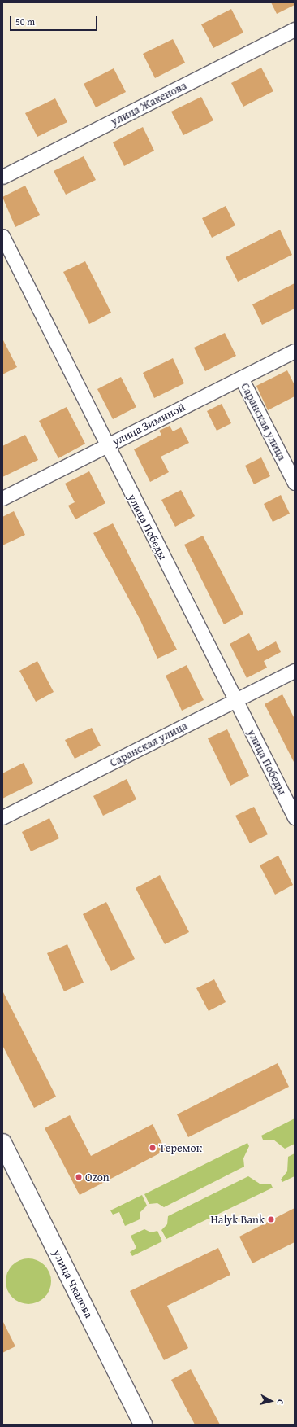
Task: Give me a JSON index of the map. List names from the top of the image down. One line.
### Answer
{"streets":{"main road":["улица Чкалова"],"street":["улица Жакенова","Саранская улица","улица Зиминой","улица Победы"]},"crossings":[["Саранская улица","улица Зиминой"],["Саранская улица","улица Победы"],["улица Зиминой","улица Победы"]],"places":["Теремок","Ozon","Halyk Bank"],"scale_bar":"50 m","north":"right"}
